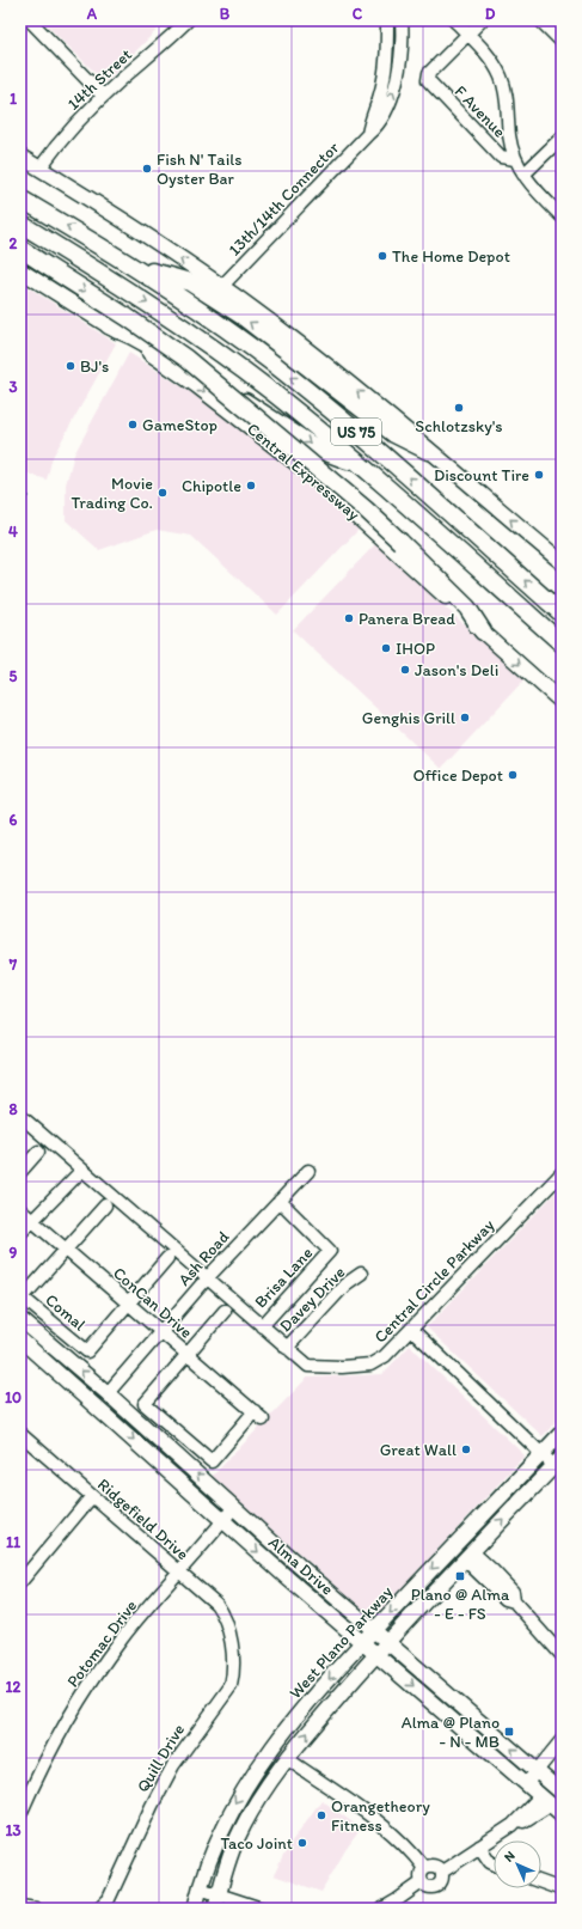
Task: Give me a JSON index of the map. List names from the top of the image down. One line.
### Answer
{"streets":{"highway":["US 75"],"main road":["Central Expressway","Alma Drive","West Plano Parkway"],"street":["14th Street","F Avenue","13th/14th Connector","Ash Road","Brisa Lane","Central Circle Parkway","Davey Drive","ConCan Drive","Comal","Ridgefield Drive","Potomac Drive","Quill Drive"]},"crossings":[["Ash Road","Brisa Lane"],["Ash Road","ConCan Drive"],["Ash Road","Alma Drive"],["Central Circle Parkway","Davey Drive"],["ConCan Drive","Comal"],["Ridgefield Drive","Potomac Drive"],["Ridgefield Drive","Quill Drive"],["Alma Drive","West Plano Parkway"],["Alma Drive","Potomac Drive"]],"places":{"other":["Fish N' Tails Oyster Bar","The Home Depot","BJ's","Schlotzsky's","GameStop","Discount Tire","Chipotle","Movie Trading Co.","Panera Bread","IHOP","Jason's Deli","Genghis Grill","Office Depot","Great Wall","Orangetheory Fitness","Taco Joint"],"transit":["Plano @ Alma - E - FS","Alma @ Plano - N - MB"]},"north":"top left","grid":{"columns":["A","B","C","D"],"rows":["1","2","3","4","5","6","7","8","9","10","11","12","13"]}}
